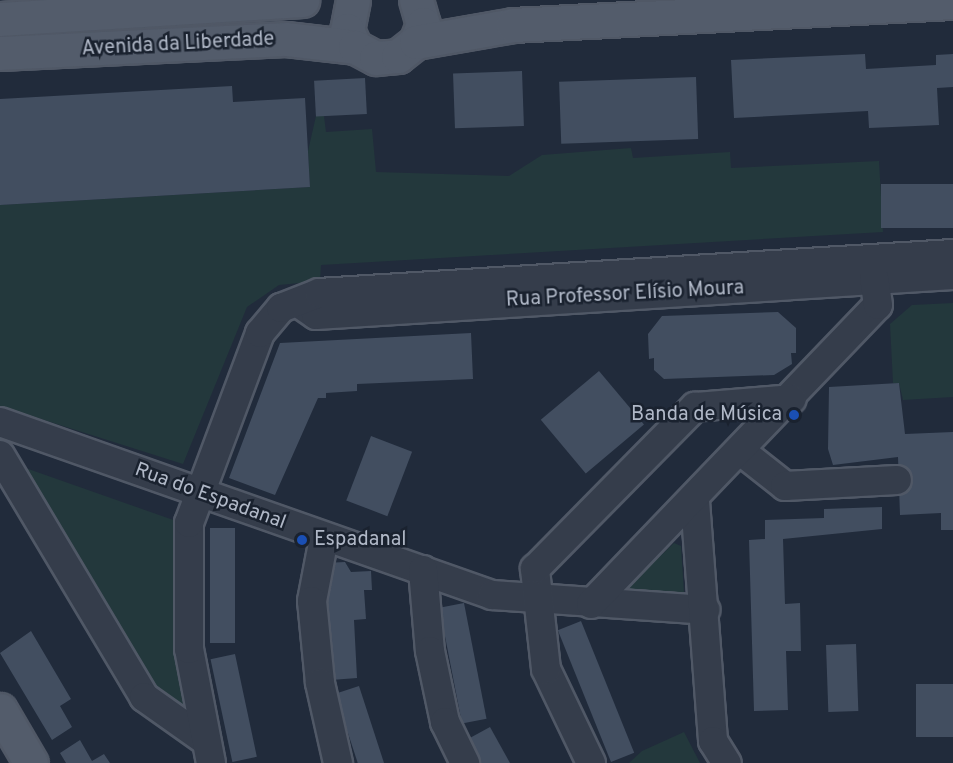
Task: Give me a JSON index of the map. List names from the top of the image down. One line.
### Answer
{"streets":{"main road":["Avenida da Liberdade"],"street":["Rua Professor Elísio Moura","Rua do Espadanal"]},"crossings":[["Rua Professor Elísio Moura","Rua do Espadanal"]],"places":["Banda de Música","Espadanal"]}
